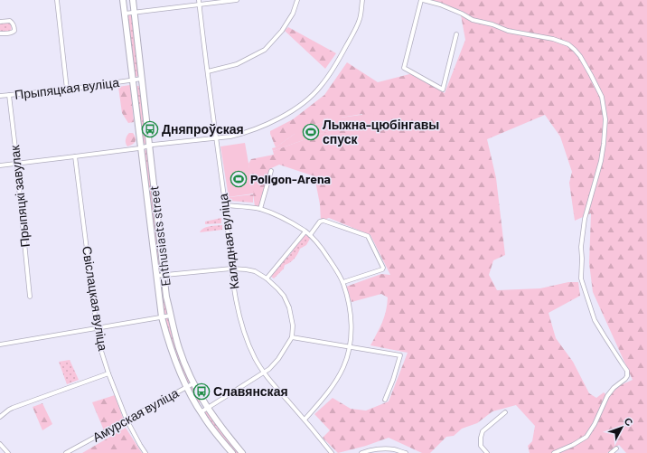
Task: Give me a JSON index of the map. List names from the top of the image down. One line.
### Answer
{"streets":{"street":["Прыпяцкая вуліца","Прыпяцкі завулак","Enthusiasts street","Калядная вуліца","Свіслацкая вуліца","Амурская вуліца"]},"crossings":[["Прыпяцкая вуліца","Прыпяцкі завулак"],["Прыпяцкая вуліца","Enthusiasts street"],["Enthusiasts street","Амурская вуліца"],["Свіслацкая вуліца","Амурская вуліца"]],"places":{"bus stop":["Дняпроўская","Славянская"],"sports":["Лыжна-цюбінгавы спуск","Poligon-Arena"]},"north":"top right"}
